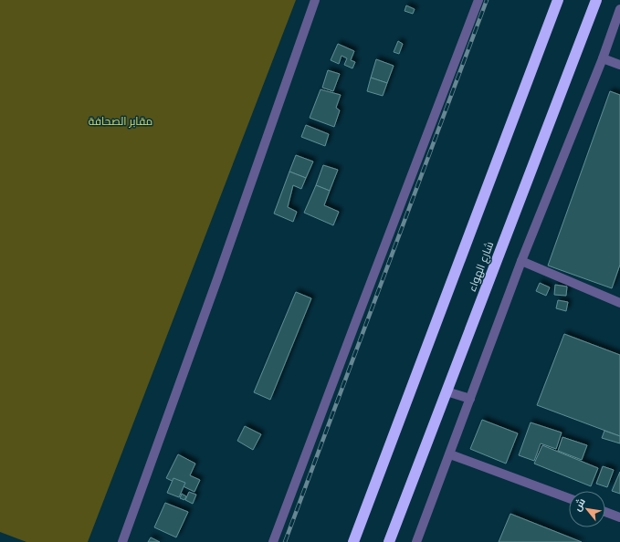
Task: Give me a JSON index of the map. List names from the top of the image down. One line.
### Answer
{"streets":{"highway":["شارع الهواء"]},"parks":["مقابر الصحافة"],"north":"top left"}
